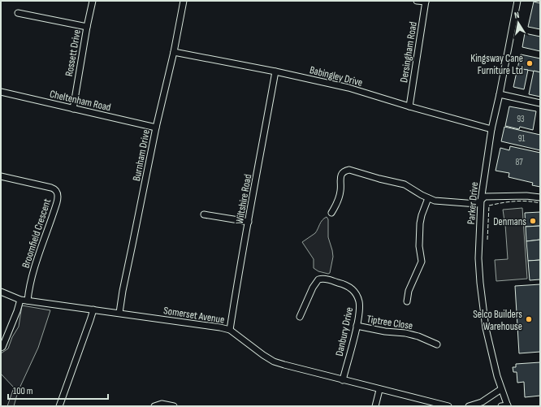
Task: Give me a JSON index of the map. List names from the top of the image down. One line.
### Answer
{"streets":{"street":["Dersingham Road","Rossett Drive","Babingley Drive","Cheltenham Road","Burnham Drive","Wiltshire Road","Parker Drive","Broomfield Crescent","Somerset Avenue","Tiptree Close","Danbury Drive"]},"crossings":[["Dersingham Road","Babingley Drive"],["Rossett Drive","Cheltenham Road"],["Babingley Drive","Burnham Drive"],["Babingley Drive","Wiltshire Road"],["Babingley Drive","Parker Drive"],["Cheltenham Road","Burnham Drive"],["Burnham Drive","Somerset Avenue"],["Wiltshire Road","Somerset Avenue"],["Broomfield Crescent","Somerset Avenue"],["Somerset Avenue","Danbury Drive"],["Tiptree Close","Danbury Drive"]],"places":["Kingsway Cane Furniture Ltd","Denmans","Selco Builders Warehouse"],"house_numbers":["93","91","87"],"scale_bar":"100 m","north":"top"}
